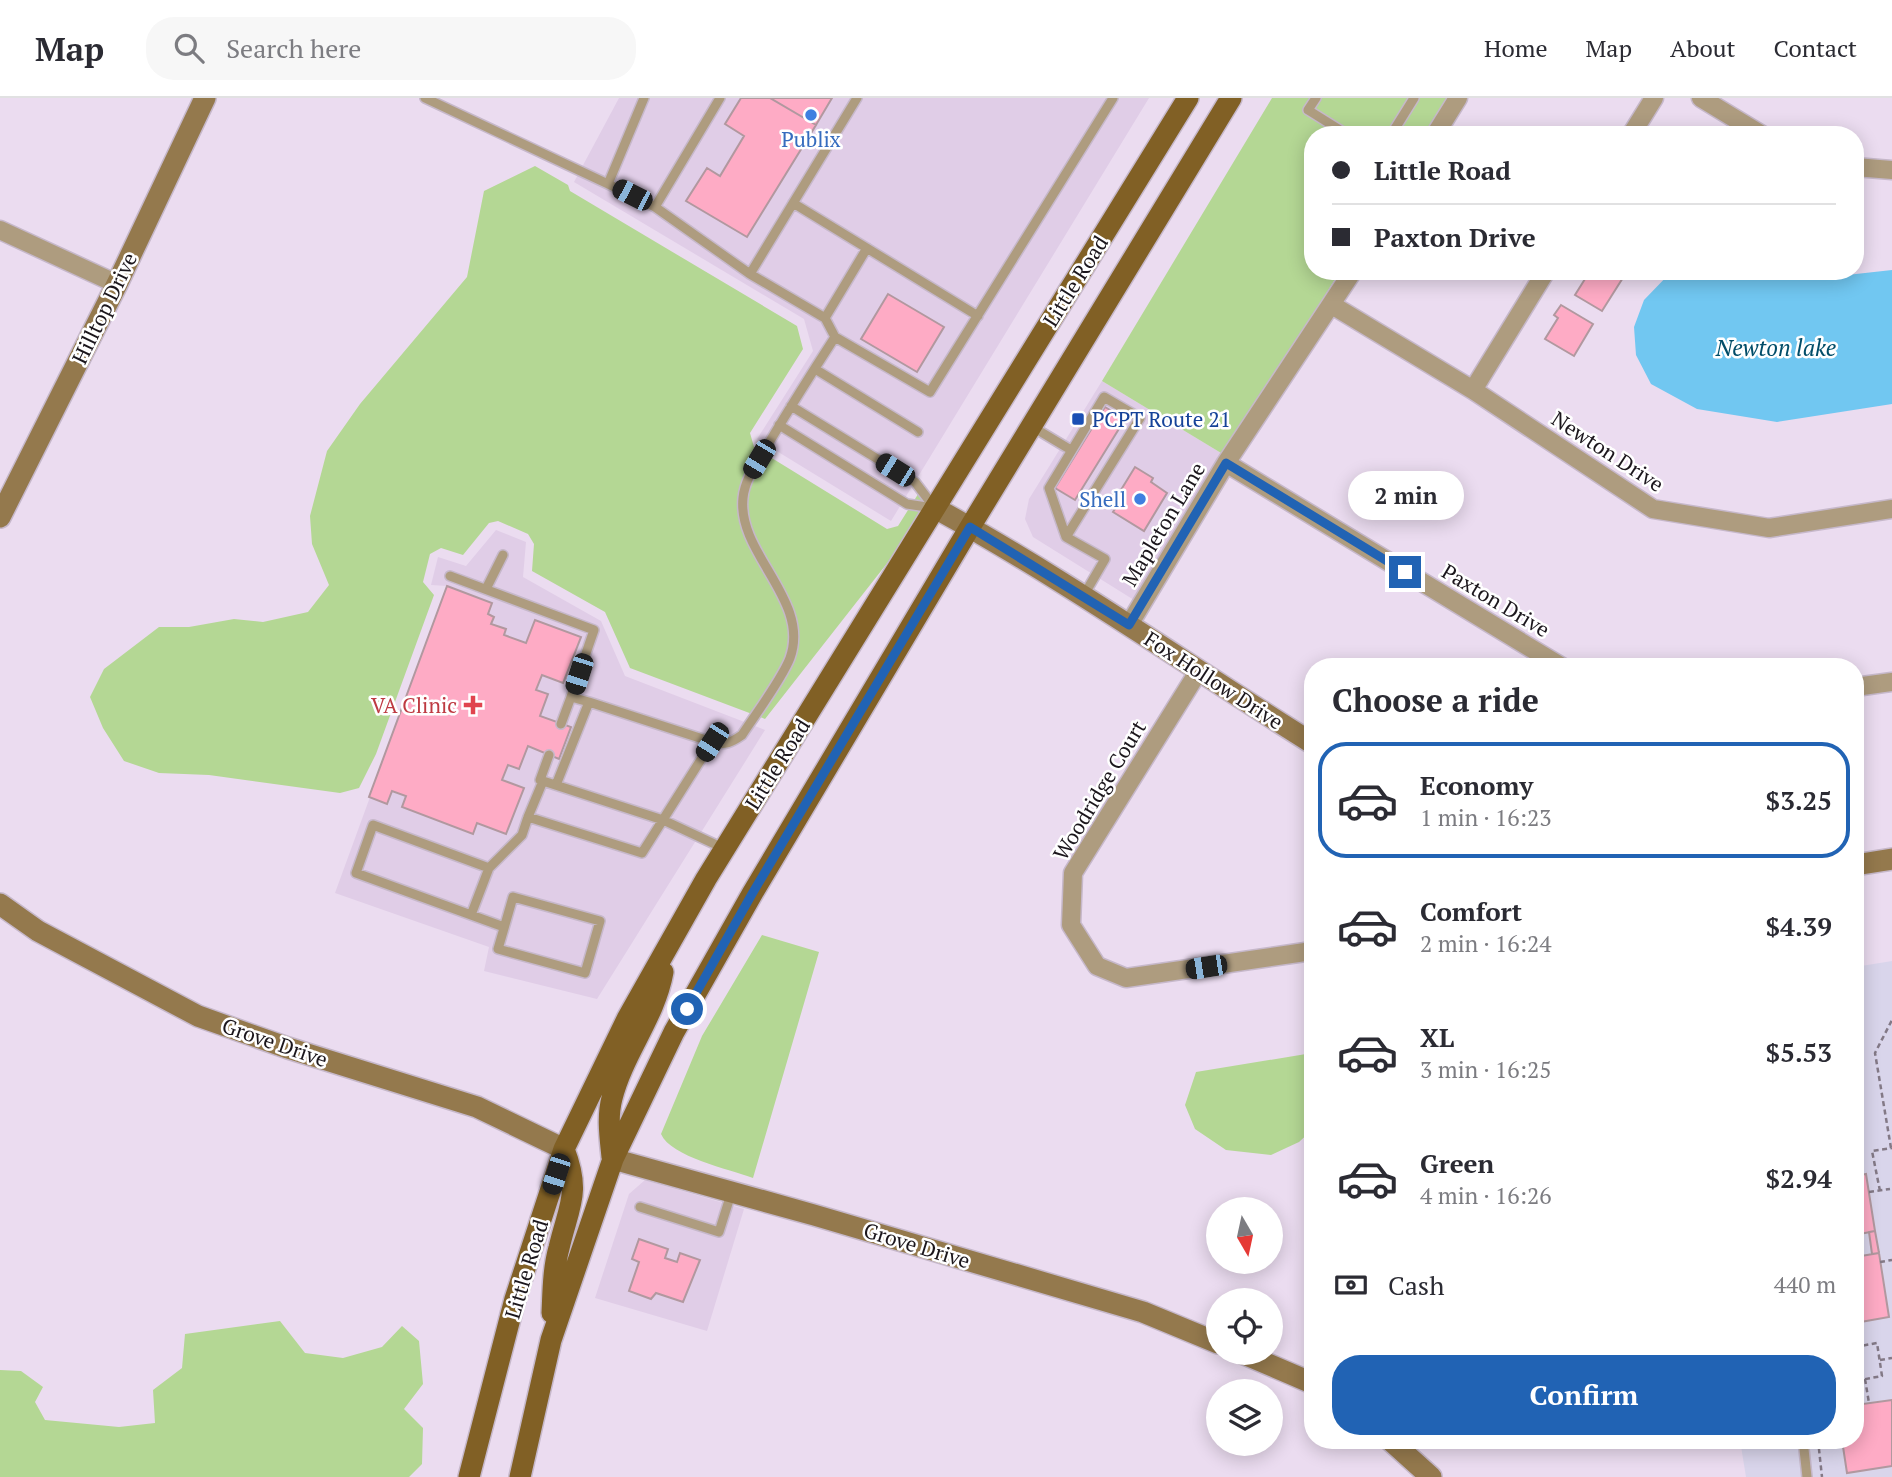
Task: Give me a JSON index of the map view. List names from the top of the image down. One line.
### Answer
{"streets":{"main road":["Little Road"],"street":["Hilltop Drive","Newton Drive","Mapleton Lane","Paxton Drive","Fox Hollow Drive","Woodridge Court","Grove Drive"]},"crossings":[["Little Road","Fox Hollow Drive"],["Little Road","Grove Drive"],["Newton Drive","Mapleton Lane"],["Mapleton Lane","Paxton Drive"],["Mapleton Lane","Fox Hollow Drive"],["Fox Hollow Drive","Woodridge Court"]],"water":["Newton lake"],"places":{"other":["Publix","Shell"],"transit":["PCPT Route 21"],"health":["VA Clinic"]},"north":"bottom","page":{"header":"Map","search":"Search here","nav":["Home","Map","About","Contact"],"banner":["Little Road","Paxton Drive"],"bubble":"2 min","heading":"Choose a ride","list":[{"name":"Economy","note":"1 min · 16:23","value":"$3.25"},{"name":"Comfort","note":"2 min · 16:24","value":"$4.39"},{"name":"XL","note":"3 min · 16:25","value":"$5.53"},{"name":"Green","note":"4 min · 16:26","value":"$2.94"}],"pay":["Cash","440 m"],"buttons":"Confirm"}}
